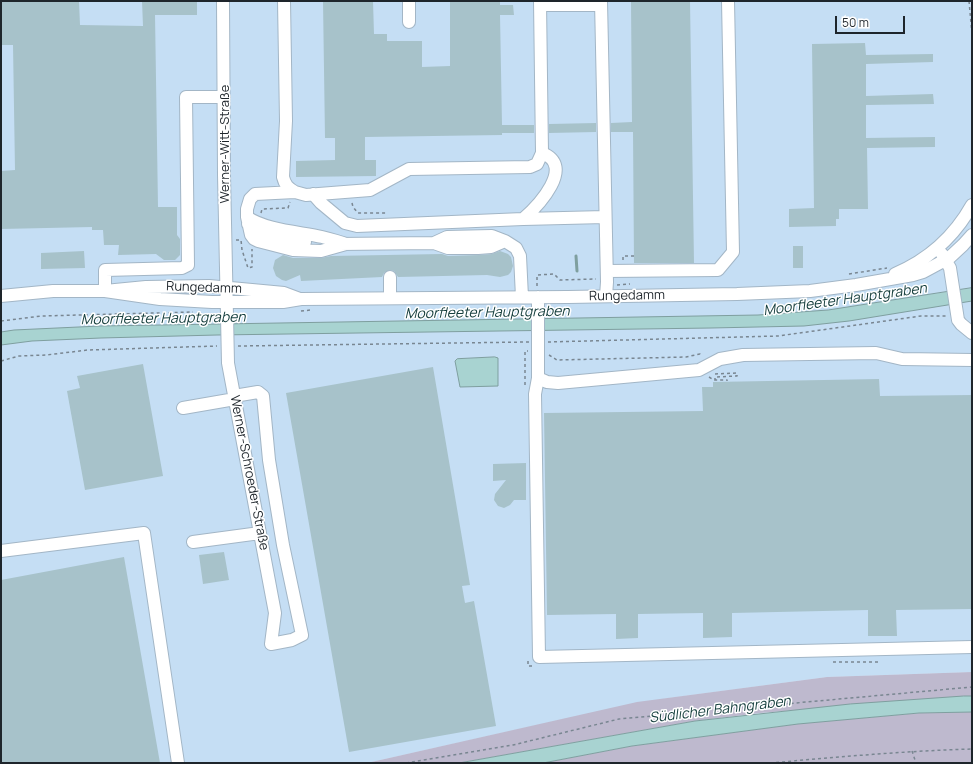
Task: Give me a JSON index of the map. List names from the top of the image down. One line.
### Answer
{"streets":{"street":["Werner-Witt-Straße","Rungedamm","Werner-Schroeder-Straße"]},"crossings":[["Werner-Witt-Straße","Rungedamm"],["Werner-Witt-Straße","Werner-Schroeder-Straße"],["Rungedamm","Werner-Schroeder-Straße"]],"water":["Moorfleeter Hauptgraben","Südlicher Bahngraben"],"scale_bar":"50 m"}
